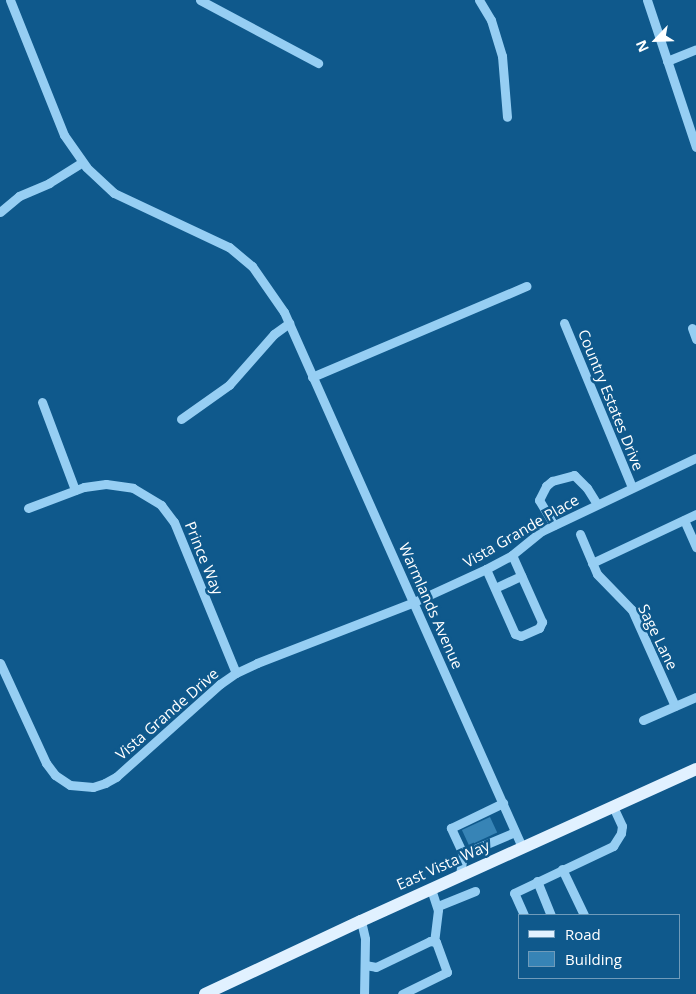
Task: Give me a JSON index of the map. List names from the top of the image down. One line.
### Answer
{"streets":{"main road":["East Vista Way"],"street":["Country Estates Drive","Vista Grande Place","Prince Way","Warmlands Avenue","Sage Lane","Vista Grande Drive"]},"crossings":[["Country Estates Drive","Vista Grande Place"],["Vista Grande Place","Warmlands Avenue"],["Vista Grande Place","Vista Grande Drive"],["Prince Way","Vista Grande Drive"],["Warmlands Avenue","Vista Grande Drive"],["Warmlands Avenue","East Vista Way"]],"legend":["Road","Building"],"north":"bottom left"}
